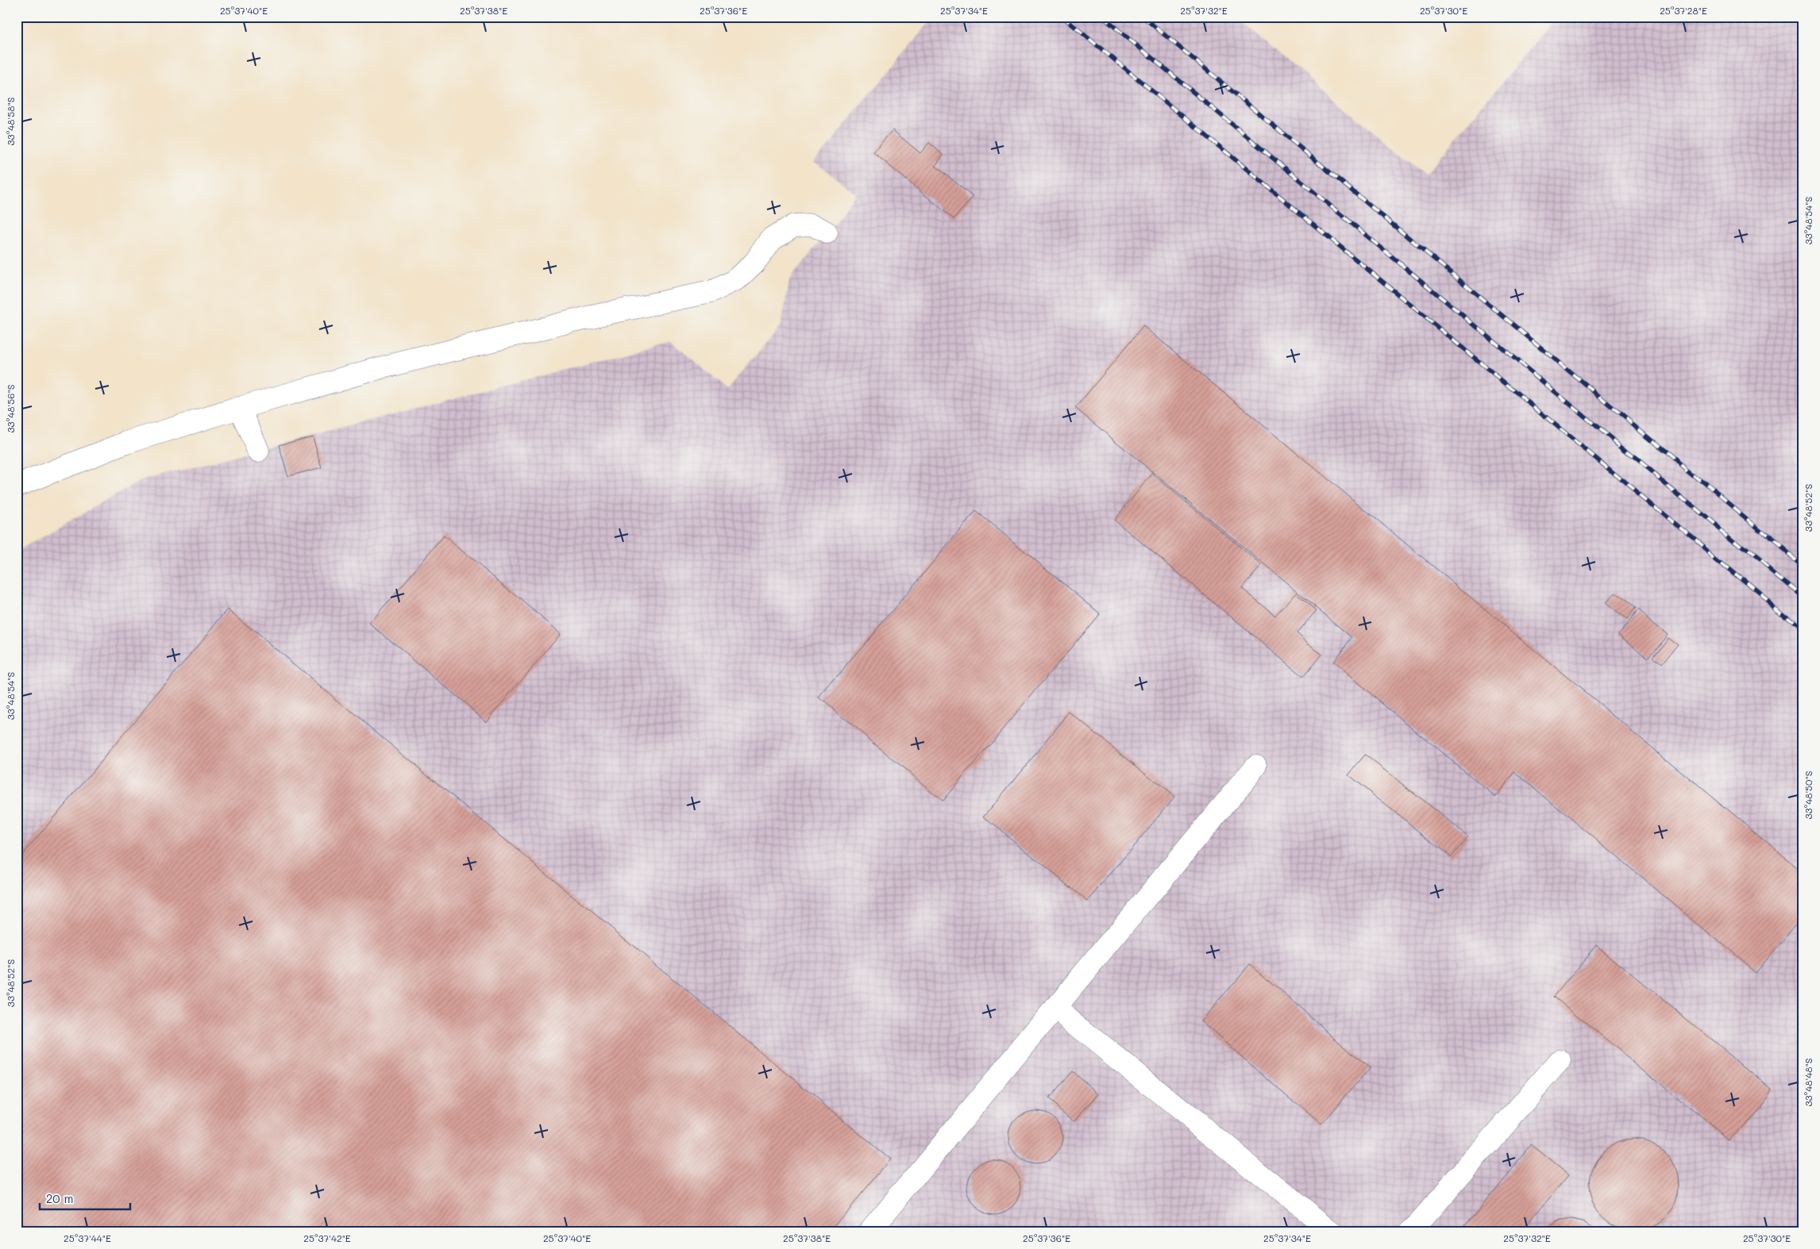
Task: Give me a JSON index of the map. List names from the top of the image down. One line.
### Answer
{"scale_bar":"20 m","coordinates":["25°37'40\"E","25°37'38\"E","25°37'36\"E","25°37'34\"E","25°37'32\"E","25°37'30\"E","25°37'28\"E","33°48'58\"S","33°48'54\"S","33°48'56\"S","33°48'52\"S","33°48'50\"S","33°48'48\"S","25°37'44\"E","25°37'42\"E"]}
